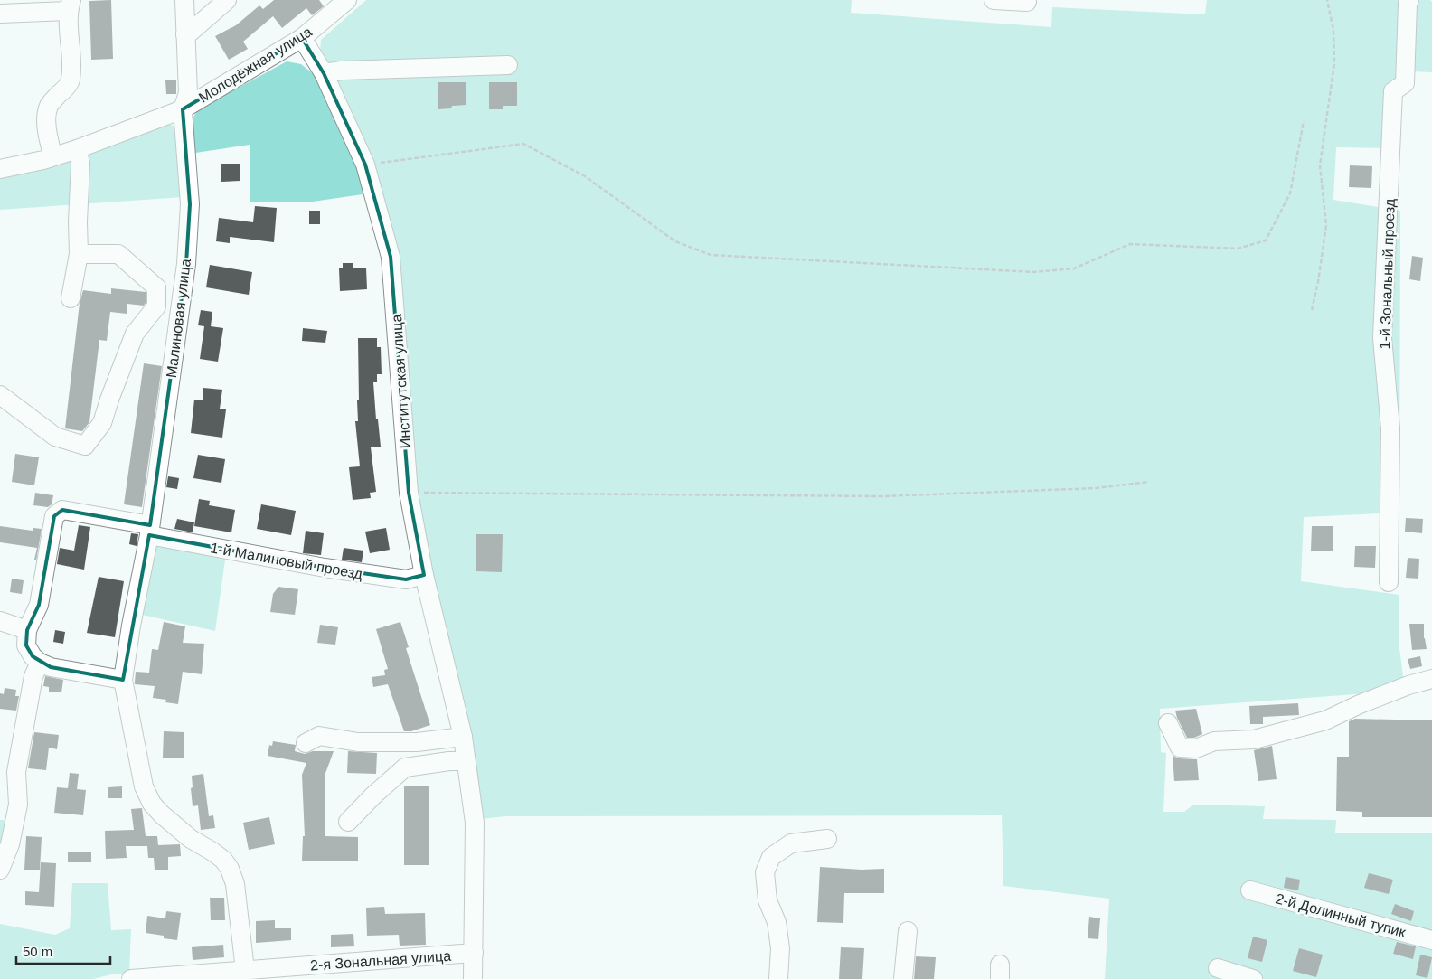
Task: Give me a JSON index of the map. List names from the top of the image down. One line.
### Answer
{"streets":{"street":["Молодёжная улица","1-й Зональный проезд","Малиновая улица","Институтская улица","1-й Малиновый проезд","2-й Долинный тупик","2-я Зональная улица"]},"crossings":[["Молодёжная улица","Малиновая улица"],["Молодёжная улица","Институтская улица"],["Малиновая улица","1-й Малиновый проезд"],["Малиновая улица","2-я Зональная улица"],["Институтская улица","1-й Малиновый проезд"],["Институтская улица","2-я Зональная улица"]],"scale_bar":"50 m"}
